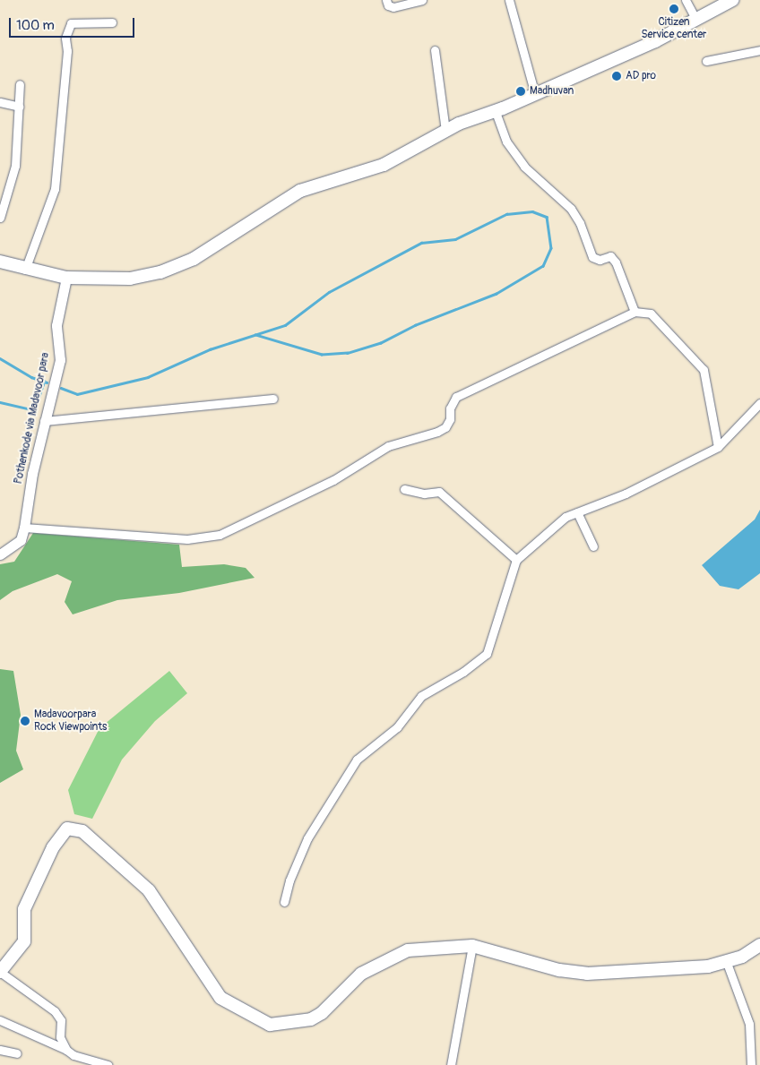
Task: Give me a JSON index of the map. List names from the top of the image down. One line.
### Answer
{"streets":{"street":["Pothenkode via Madavoor para"]},"places":["Citizen Service center","AD pro","Madhuvan","Madavoorpara Rock Viewpoints"],"scale_bar":"100 m"}
